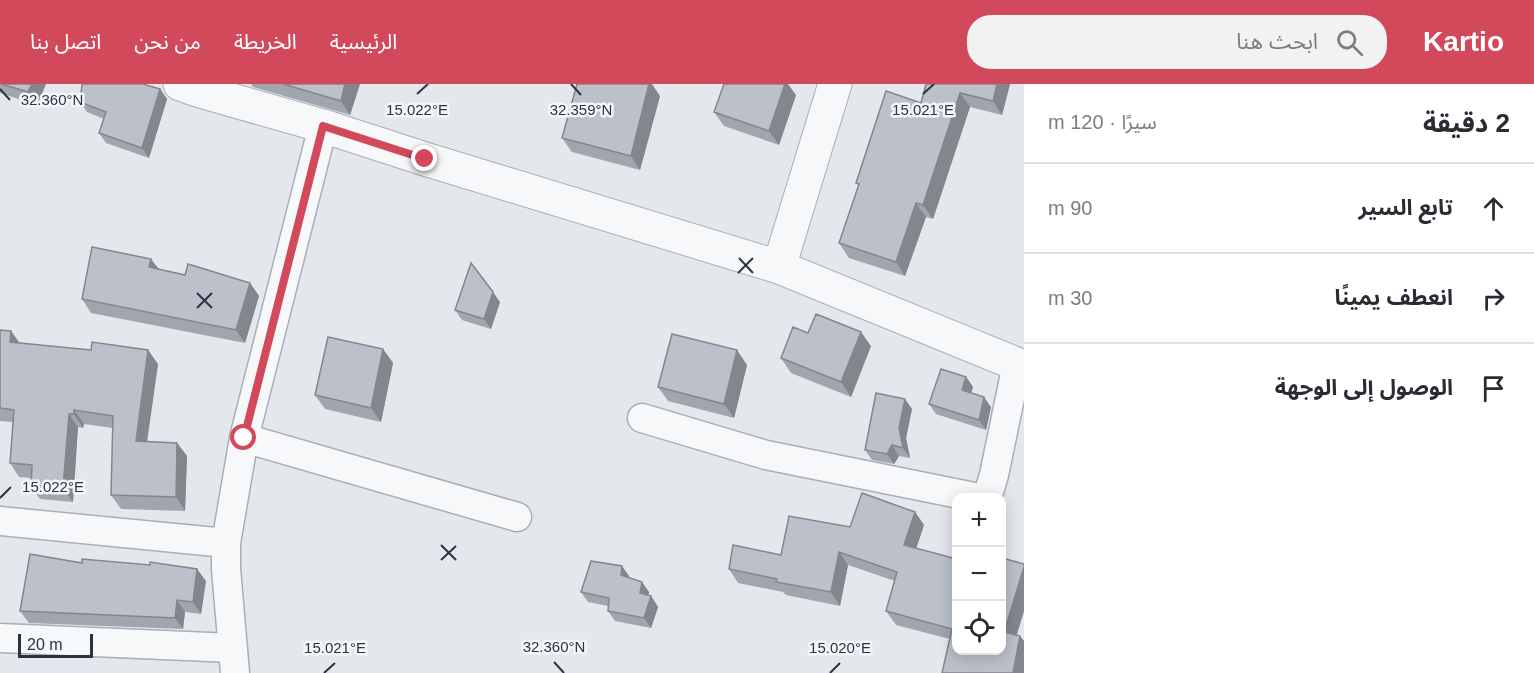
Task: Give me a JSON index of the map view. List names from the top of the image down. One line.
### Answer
{"scale_bar":"20 m","page":{"header":"Kartio","search":"ابحث هنا","nav":["الرئيسية","الخريطة","من نحن","اتصل بنا"],"heading":["2 دقيقة","سيرًا · 120 m"],"list":[["تابع السير","90 m"],["انعطف يمينًا","30 m"],"الوصول إلى الوجهة"],"map_buttons":["+","−"],"scale":"20 m"},"coordinates":["32.360°N","15.022°E","15.021°E","32.359°N","15.020°E"]}
